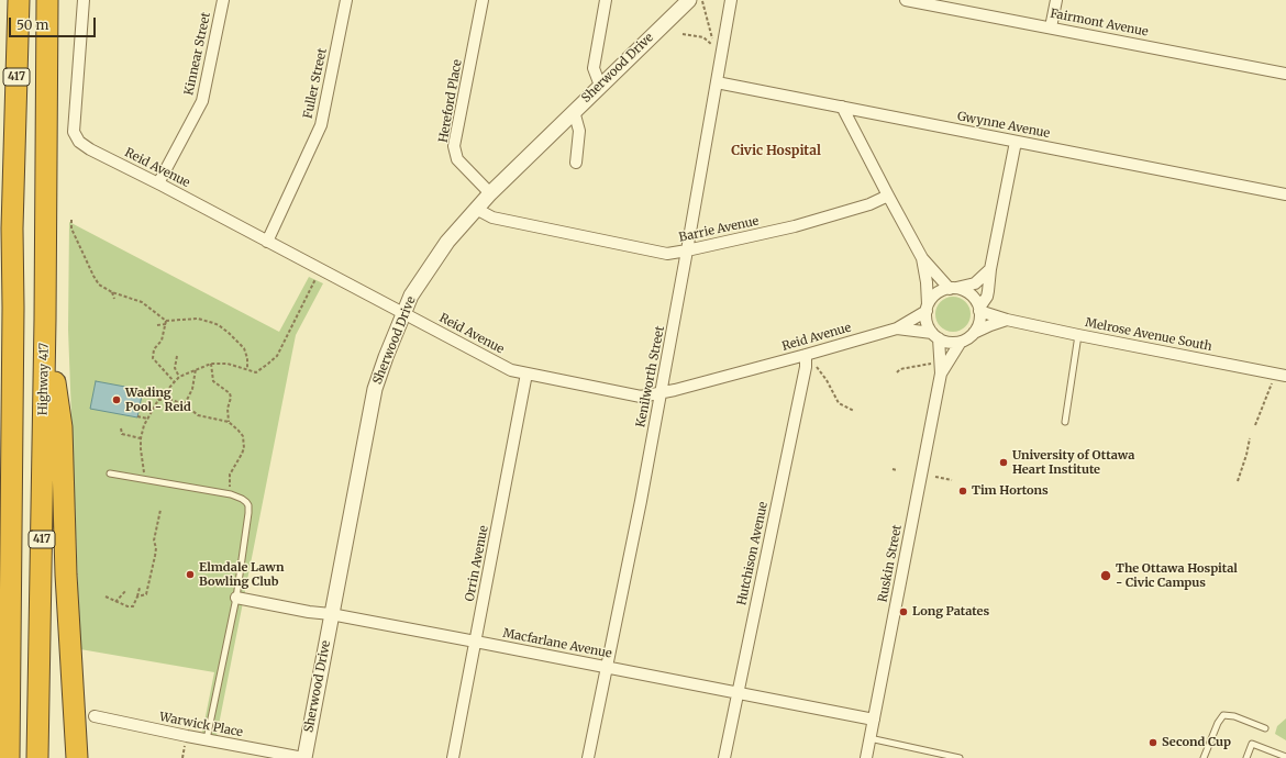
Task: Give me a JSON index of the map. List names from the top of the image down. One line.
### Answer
{"streets":{"highway":["417","Highway 417"],"street":["Fairmont Avenue","Kinnear Street","Sherwood Drive","Fuller Street","Hereford Place","Gwynne Avenue","Reid Avenue","Barrie Avenue","Melrose Avenue South","Kenilworth Street","Hutchison Avenue","Orrin Avenue","Ruskin Street","Macfarlane Avenue","Warwick Place"]},"crossings":[["Kinnear Street","Reid Avenue"],["Sherwood Drive","Hereford Place"],["Sherwood Drive","Reid Avenue"],["Sherwood Drive","Barrie Avenue"],["Sherwood Drive","Macfarlane Avenue"],["Sherwood Drive","Warwick Place"],["Fuller Street","Reid Avenue"],["Gwynne Avenue","Kenilworth Street"],["Reid Avenue","Melrose Avenue South"],["Reid Avenue","Kenilworth Street"],["Reid Avenue","Hutchison Avenue"],["Reid Avenue","Orrin Avenue"],["Reid Avenue","Ruskin Street"],["Barrie Avenue","Kenilworth Street"],["Melrose Avenue South","Ruskin Street"],["Kenilworth Street","Macfarlane Avenue"],["Hutchison Avenue","Macfarlane Avenue"],["Orrin Avenue","Macfarlane Avenue"],["Ruskin Street","Macfarlane Avenue"]],"districts":["Civic Hospital"],"places":["Wading Pool - Reid","University of Ottawa Heart Institute","Tim Hortons","Elmdale Lawn Bowling Club","The Ottawa Hospital - Civic Campus","Long Patates","Second Cup"],"scale_bar":"50 m"}
